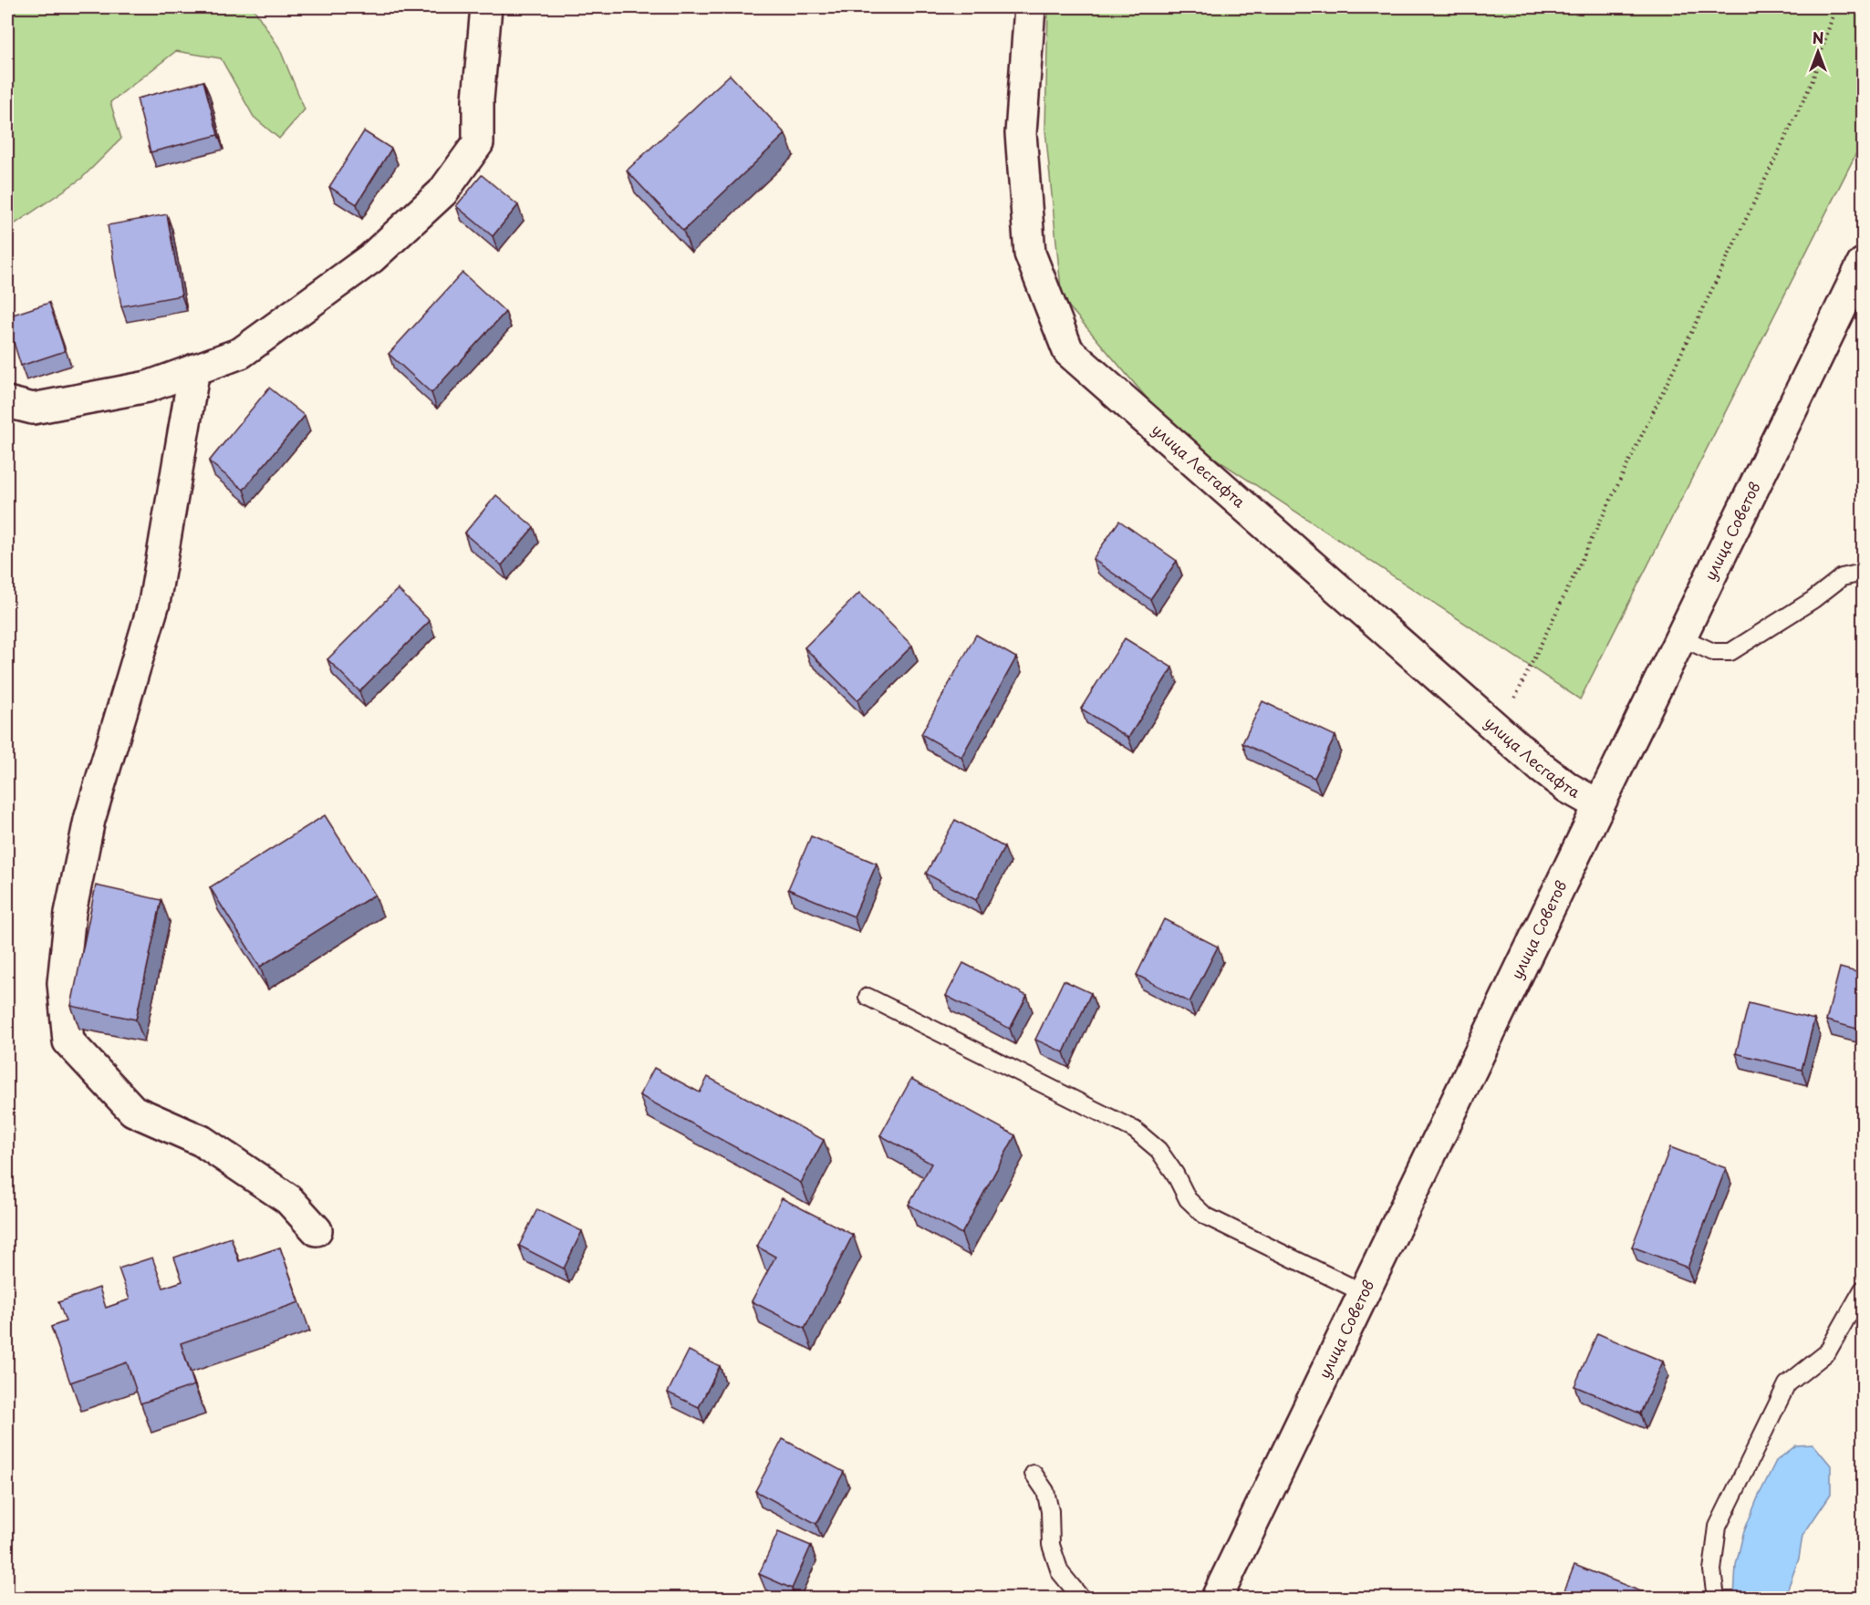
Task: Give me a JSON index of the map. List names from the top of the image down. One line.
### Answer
{"streets":{"street":["улица Лесгафта","улица Советов"]},"crossings":[["улица Лесгафта","улица Советов"]],"north":"top"}
